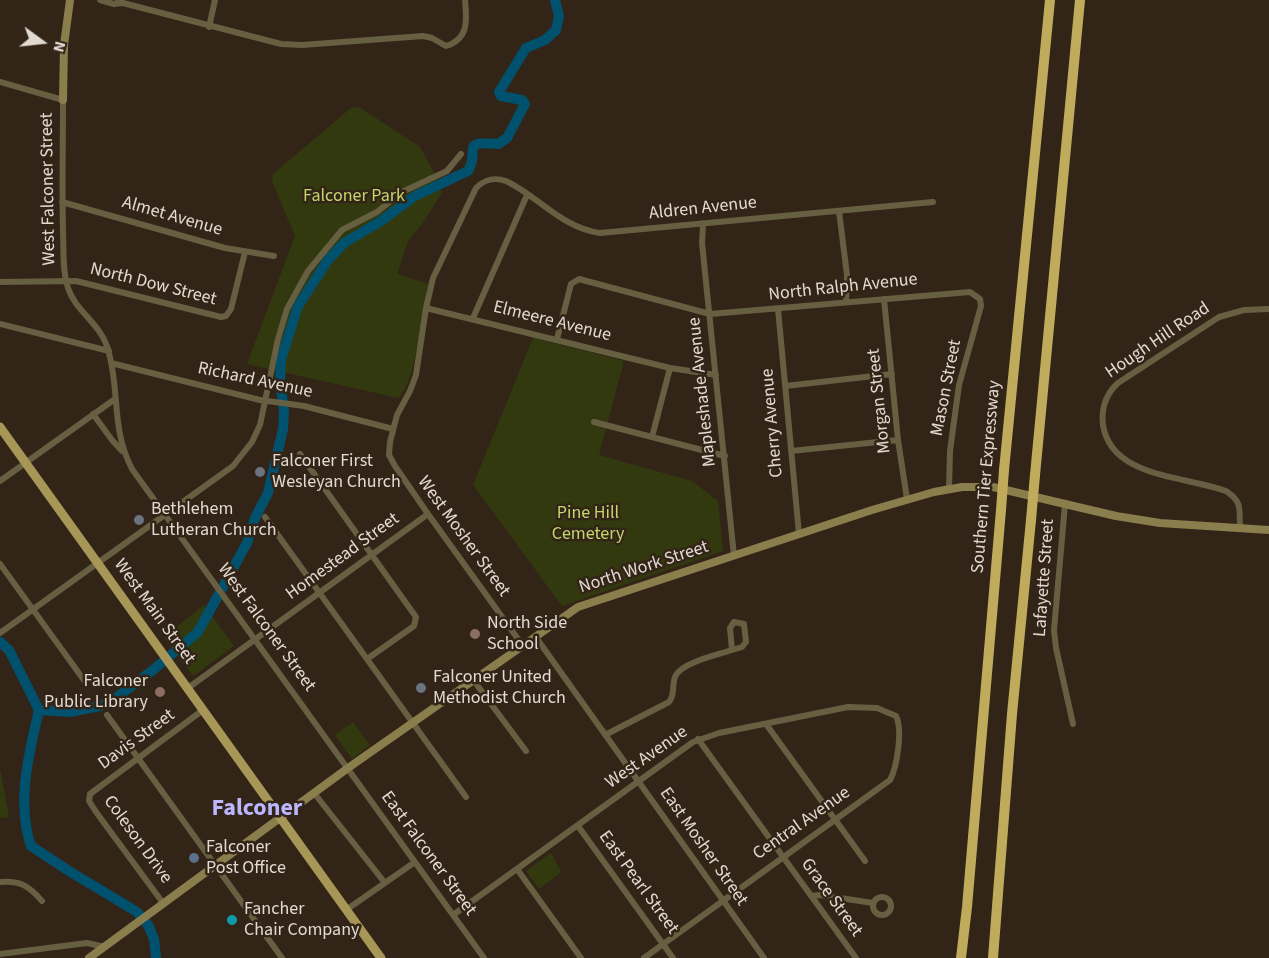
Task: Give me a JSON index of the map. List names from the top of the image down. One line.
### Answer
{"streets":{"highway":["Southern Tier Expressway"],"main road":["West Main Street"],"street":["West Falconer Street","Aldren Avenue","Almet Avenue","North Dow Street","North Ralph Avenue","Elmeere Avenue","Hough Hill Road","Richard Avenue","Mason Street","Mapleshade Avenue","Morgan Street","Cherry Avenue","West Mosher Street","Homestead Street","North Work Street","Lafayette Street","Davis Street","West Avenue","Central Avenue","Coleson Drive","East Mosher Street","East Falconer Street","East Pearl Street","Grace Street"]},"crossings":[["West Falconer Street","Almet Avenue"],["West Falconer Street","North Dow Street"],["West Falconer Street","Richard Avenue"],["West Falconer Street","Homestead Street"],["West Falconer Street","North Work Street"],["West Falconer Street","East Falconer Street"],["Aldren Avenue","Mapleshade Avenue"],["Aldren Avenue","West Mosher Street"],["Almet Avenue","North Dow Street"],["North Ralph Avenue","Elmeere Avenue"],["North Ralph Avenue","Mason Street"],["North Ralph Avenue","Mapleshade Avenue"],["North Ralph Avenue","Morgan Street"],["North Ralph Avenue","Cherry Avenue"],["Elmeere Avenue","Mapleshade Avenue"],["Elmeere Avenue","West Mosher Street"],["Hough Hill Road","North Work Street"],["Richard Avenue","West Mosher Street"],["Mason Street","North Work Street"],["Mapleshade Avenue","North Work Street"],["Morgan Street","North Work Street"],["Cherry Avenue","North Work Street"],["West Mosher Street","Homestead Street"],["West Mosher Street","North Work Street"],["Homestead Street","West Main Street"],["North Work Street","Lafayette Street"],["North Work Street","West Main Street"],["North Work Street","Coleson Drive"],["North Work Street","East Mosher Street"],["North Work Street","East Falconer Street"],["West Main Street","Davis Street"],["Davis Street","Coleson Drive"],["West Avenue","Central Avenue"],["West Avenue","East Mosher Street"],["West Avenue","East Falconer Street"],["West Avenue","East Pearl Street"],["West Avenue","Grace Street"],["Central Avenue","East Mosher Street"],["Central Avenue","East Pearl Street"],["Central Avenue","Grace Street"]],"districts":["Falconer"],"parks":["Falconer Park","Pine Hill Cemetery"],"places":["Falconer First Wesleyan Church","Bethlehem Lutheran Church","North Side School","Falconer United Methodist Church","Falconer Public Library","Falconer Post Office","Fancher Chair Company"],"north":"right"}
